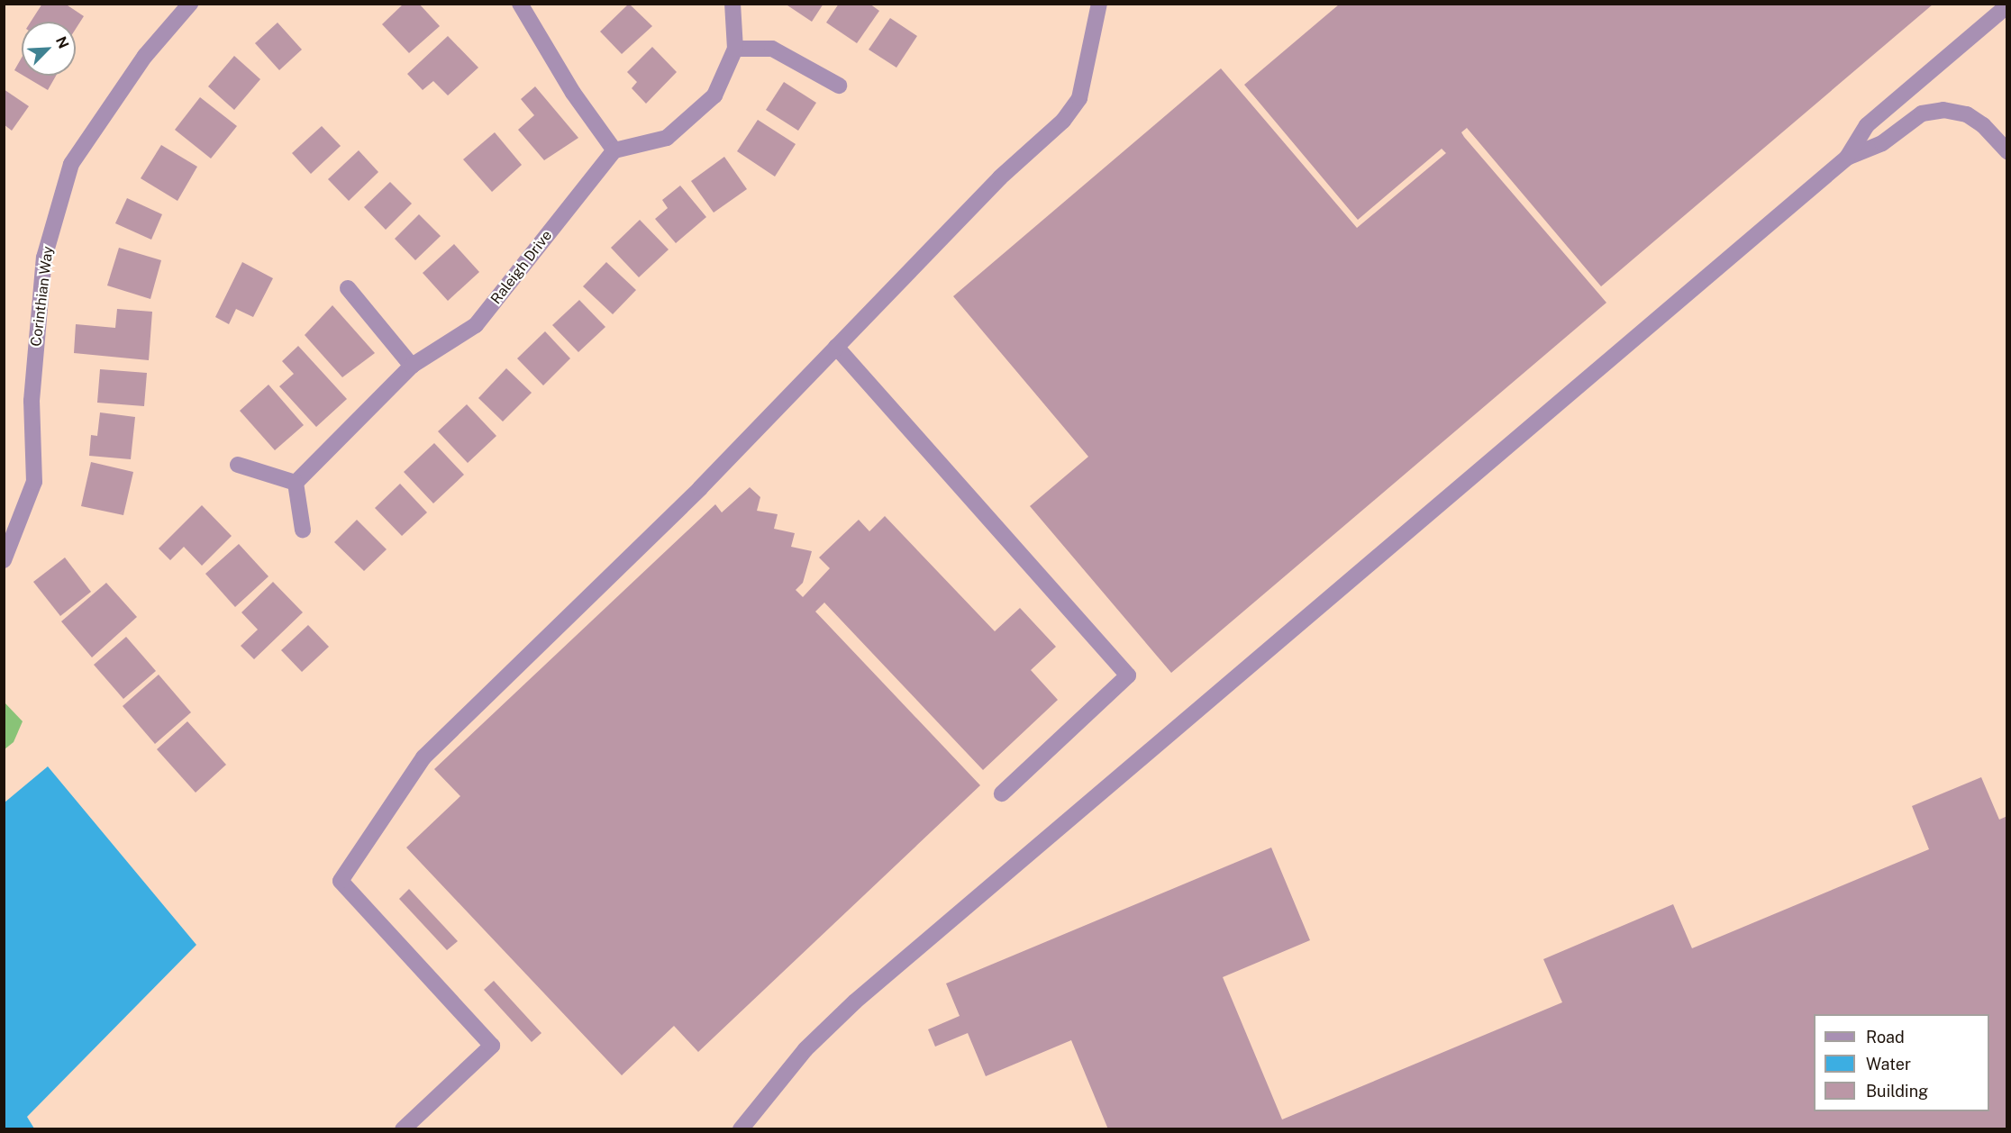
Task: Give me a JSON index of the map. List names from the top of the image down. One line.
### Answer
{"streets":{"street":["Raleigh Drive","Corinthian Way"]},"legend":["Road","Water","Building"],"north":"top right"}
